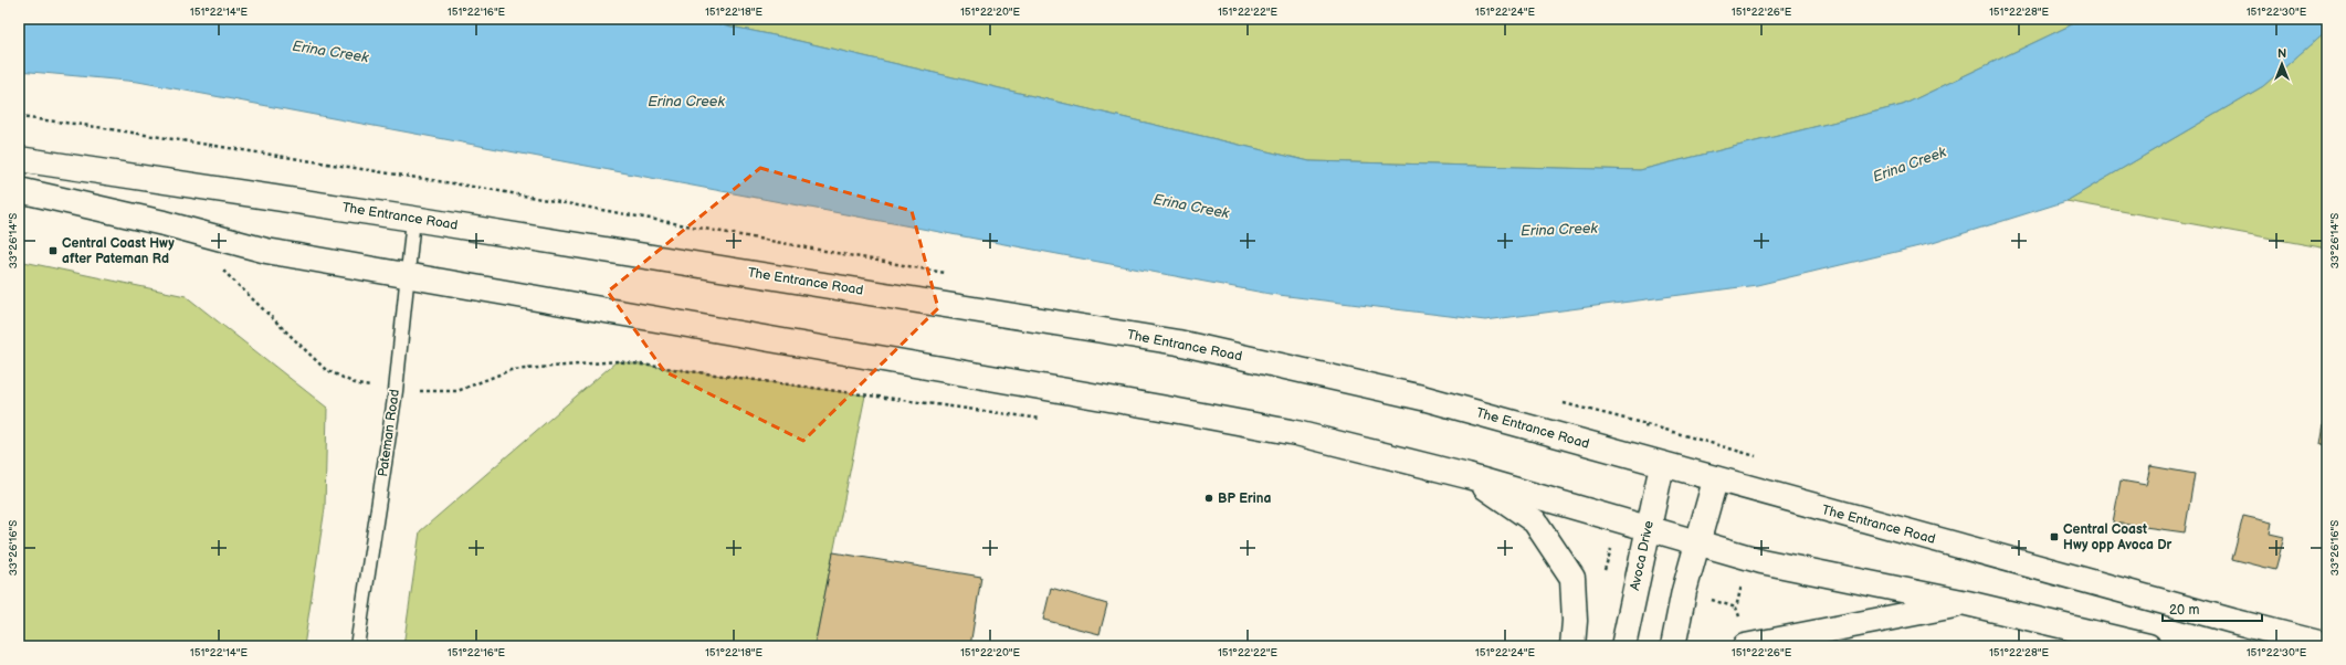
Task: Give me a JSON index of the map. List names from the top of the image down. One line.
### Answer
{"streets":{"main road":["The Entrance Road","Avoca Drive"],"lane":["Pateman Road"]},"crossings":[["The Entrance Road","Pateman Road"],["The Entrance Road","Avoca Drive"]],"water":["Erina Creek"],"places":{"transit":["Central Coast Hwy after Pateman Rd","Central Coast Hwy opp Avoca Dr"],"other":["BP Erina"]},"scale_bar":"20 m","north":"top","coordinates":["151°22'14\"E","151°22'16\"E","151°22'18\"E","151°22'20\"E","151°22'22\"E","151°22'24\"E","151°22'26\"E","151°22'28\"E","151°22'30\"E","33°26'14\"S","33°26'16\"S"]}
